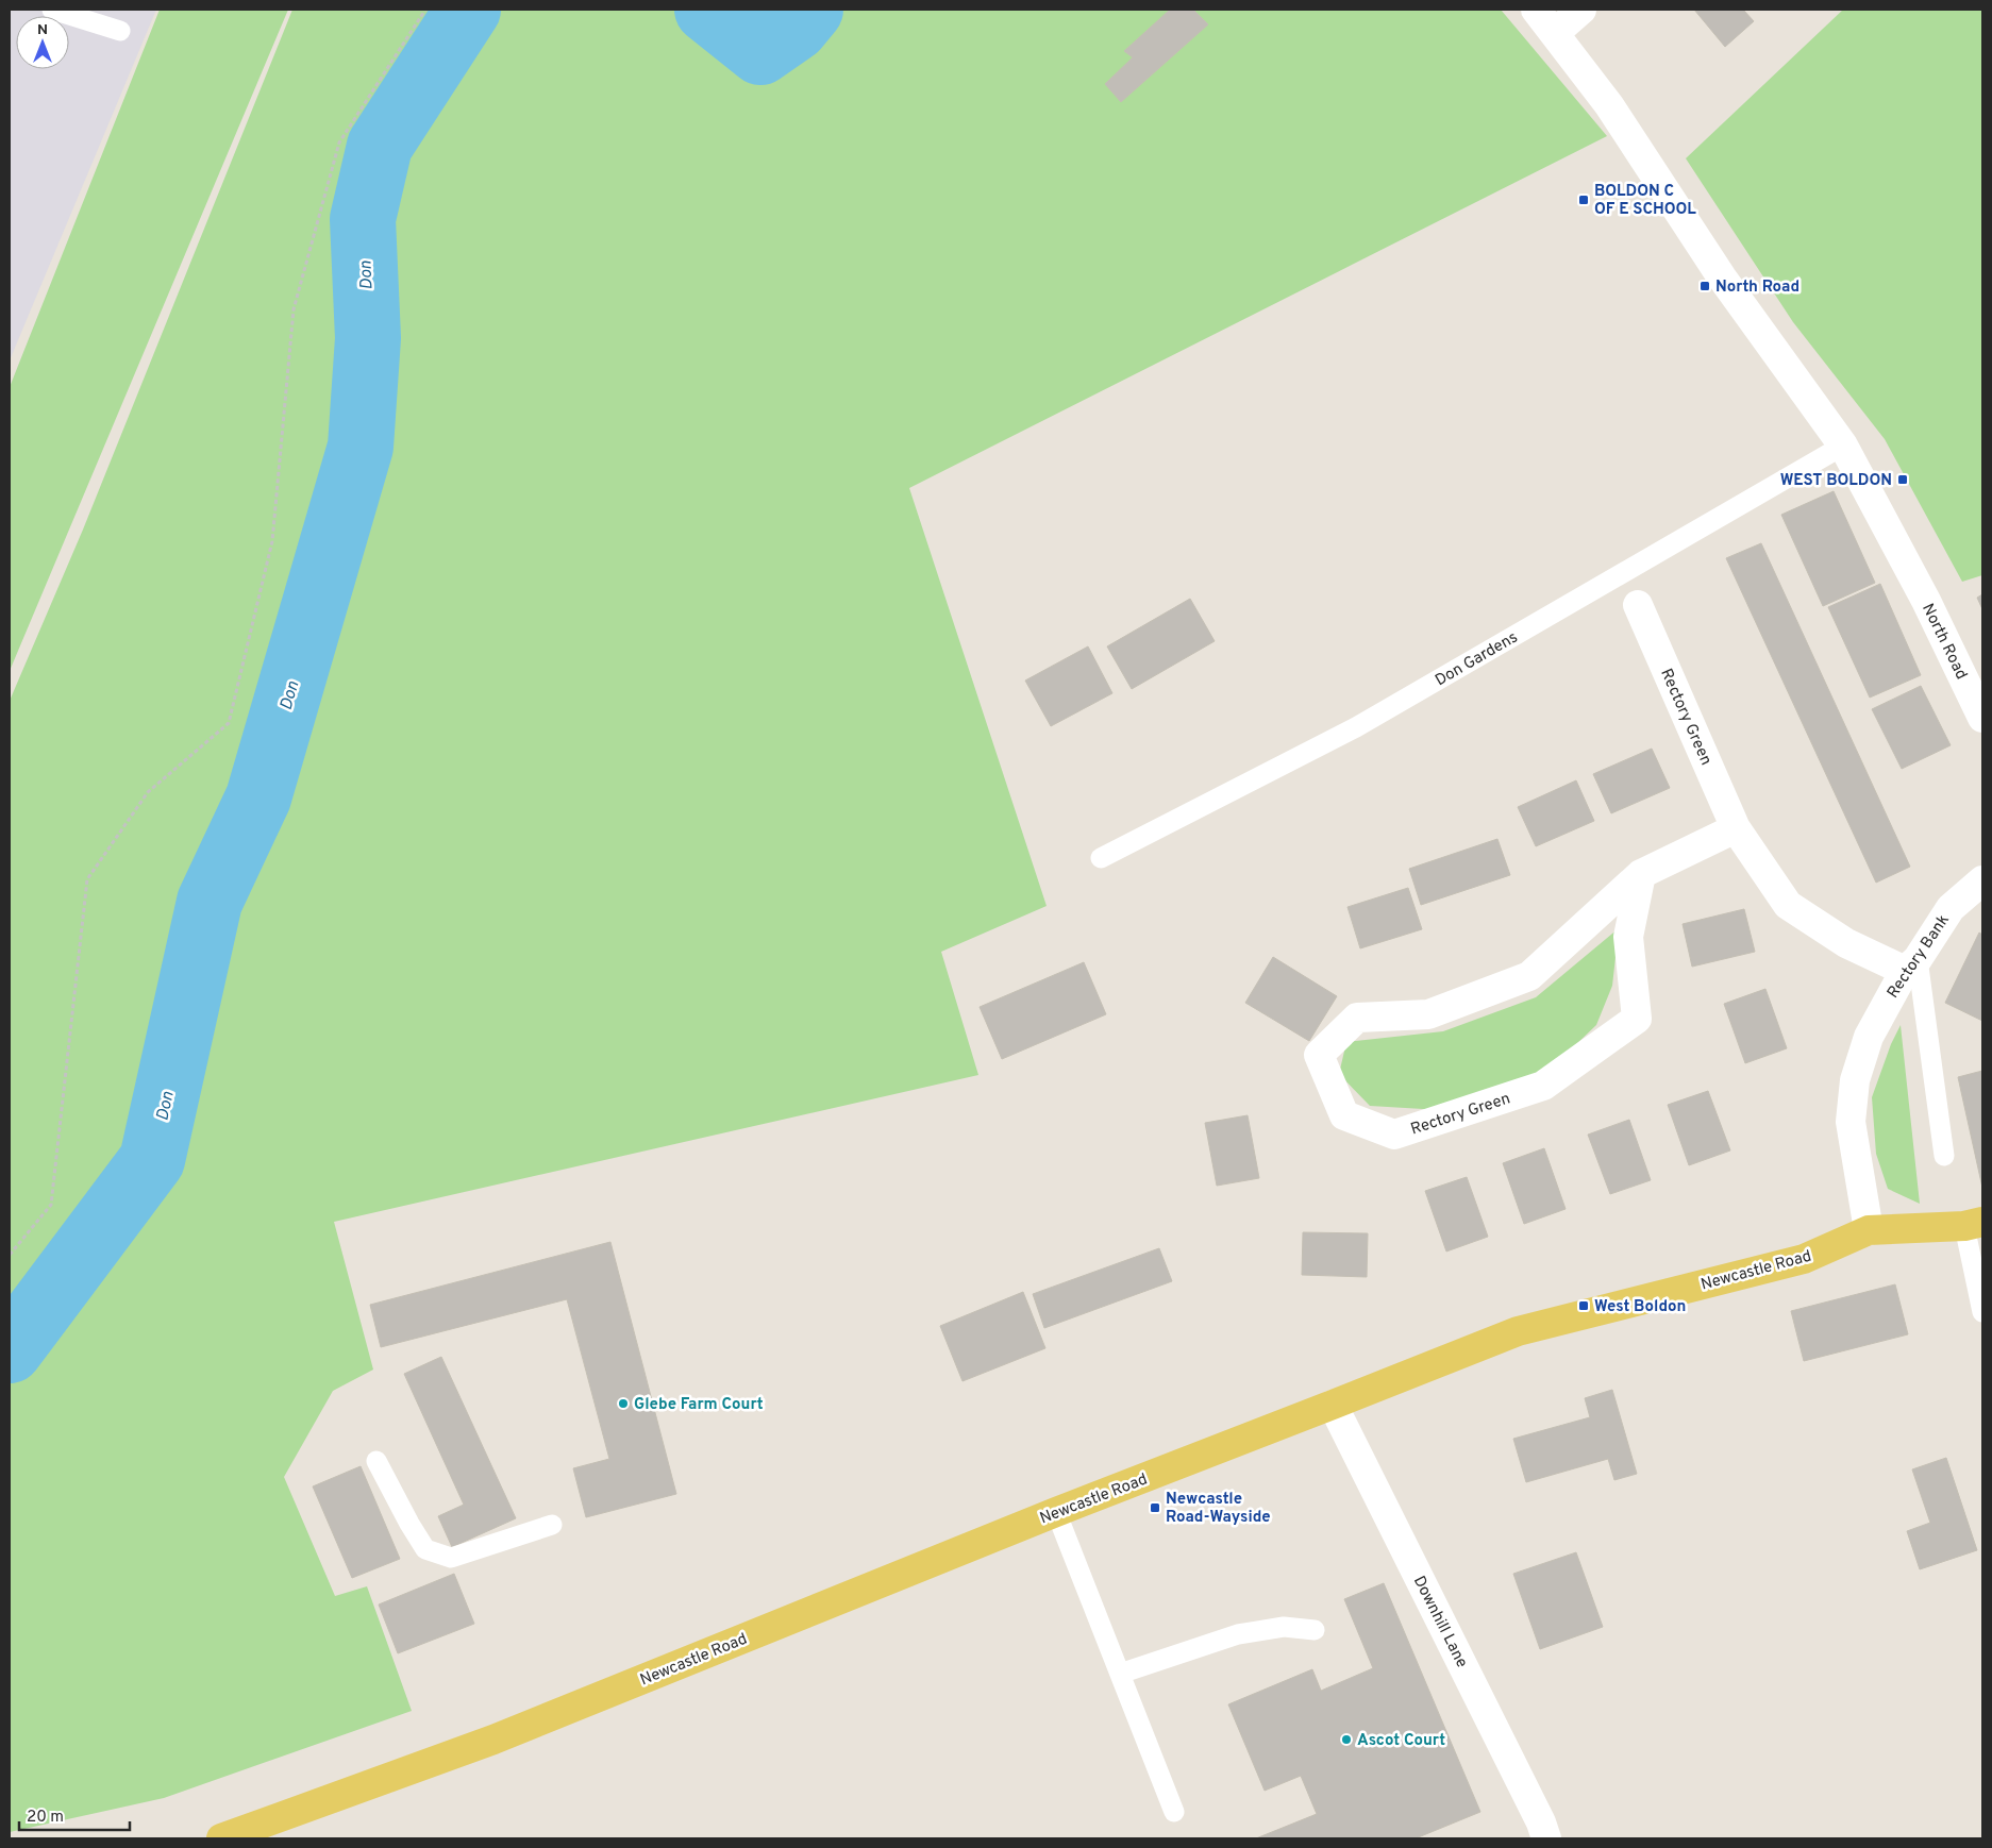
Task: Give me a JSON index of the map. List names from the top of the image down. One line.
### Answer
{"streets":{"main road":["Newcastle Road"],"street":["North Road","Rectory Green","Rectory Bank","Downhill Lane"],"lane":["Don Gardens"]},"crossings":[["North Road","Don Gardens"],["Rectory Green","Rectory Bank"],["Rectory Bank","Newcastle Road"],["Newcastle Road","Downhill Lane"]],"water":["Don"],"places":{"transit":["BOLDON C OF E SCHOOL","North Road","WEST BOLDON","West Boldon","Newcastle Road-Wayside"],"other":["Glebe Farm Court","Ascot Court"]},"scale_bar":"20 m","north":"top"}
